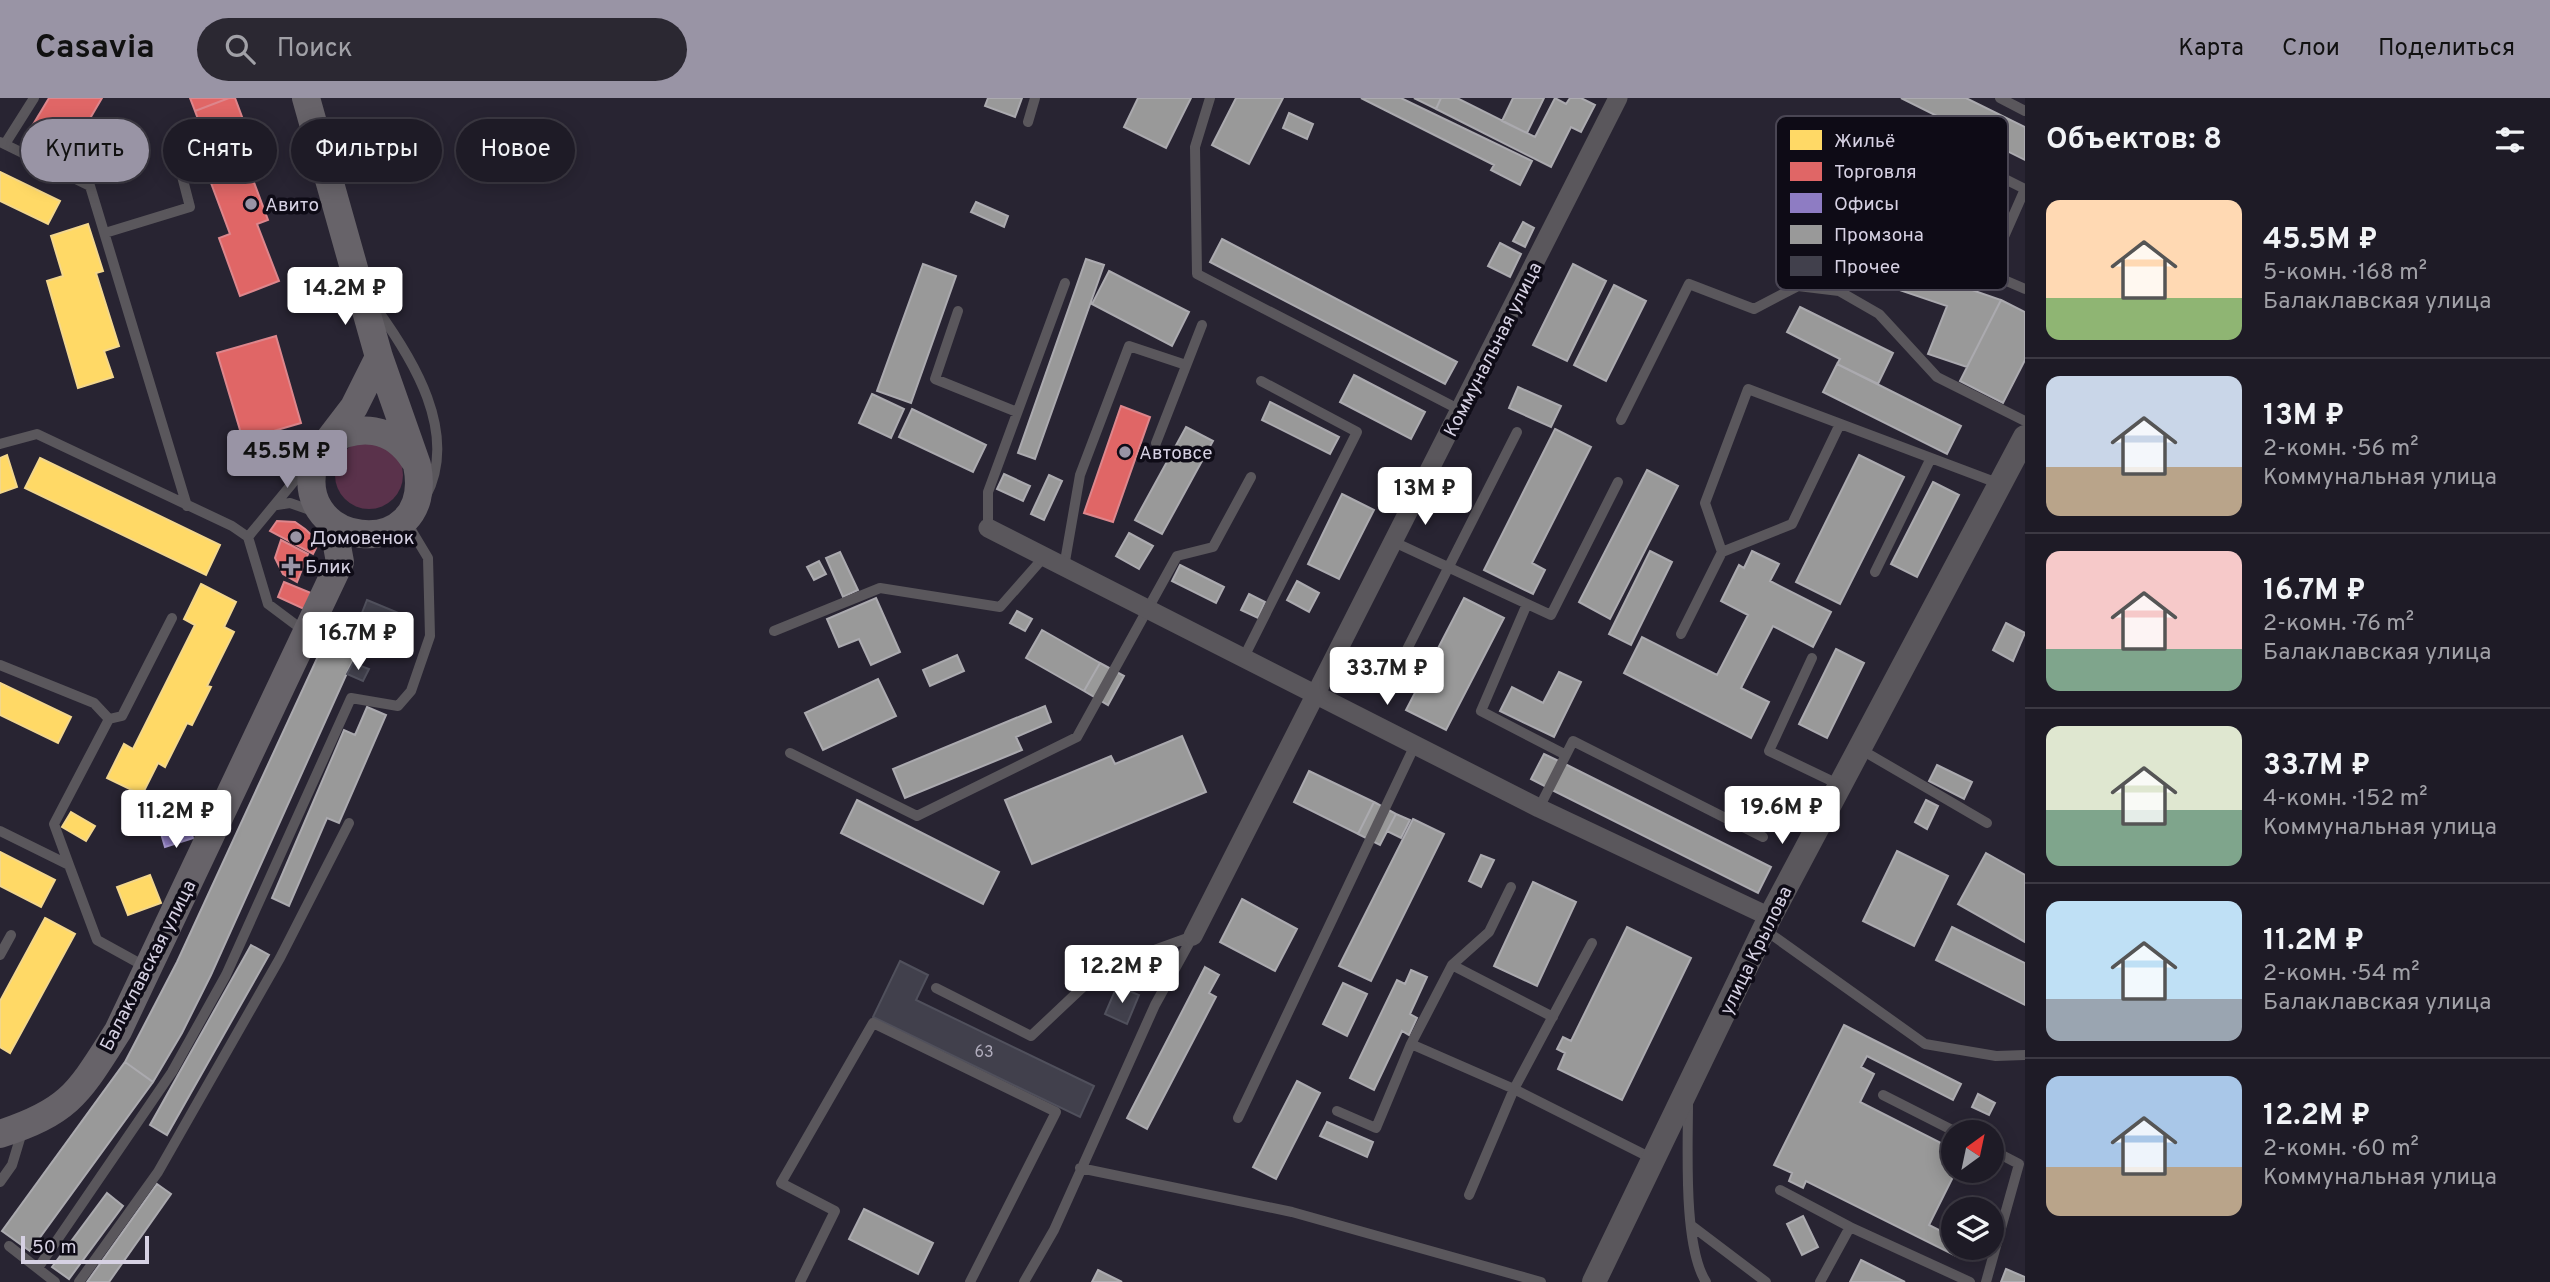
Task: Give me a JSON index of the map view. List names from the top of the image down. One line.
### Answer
{"streets":{"main road":["Балаклавская улица"],"street":["Коммунальная улица","улица Крылова"]},"places":{"other":["Авито","Автовсе","Домовенок"],"health":["Блик"]},"house_numbers":["63"],"legend":["Жильё","Торговля","Офисы","Промзона","Прочее"],"scale_bar":"50 m","north":"top right","page":{"header":"Casavia","search":"Поиск","nav":["Карта","Слои","Поделиться"],"heading":"Объектов: 8","chip":["Купить","Снять","Фильтры","Новое"],"list":[{"name":"45.5M ₽","note":"5-комн. · 168 m² · Балаклавская улица"},{"name":"13M ₽","note":"2-комн. · 56 m² · Коммунальная улица"},{"name":"16.7M ₽","note":"2-комн. · 76 m² · Балаклавская улица"},{"name":"33.7M ₽","note":"4-комн. · 152 m² · Коммунальная улица"},{"name":"11.2M ₽","note":"2-комн. · 54 m² · Балаклавская улица"},{"name":"12.2M ₽","note":"2-комн. · 60 m² · Коммунальная улица"}],"price":["14.2M ₽","45.5M ₽","13M ₽","16.7M ₽","33.7M ₽","19.6M ₽","11.2M ₽","12.2M ₽"],"scale":"50 m"}}
